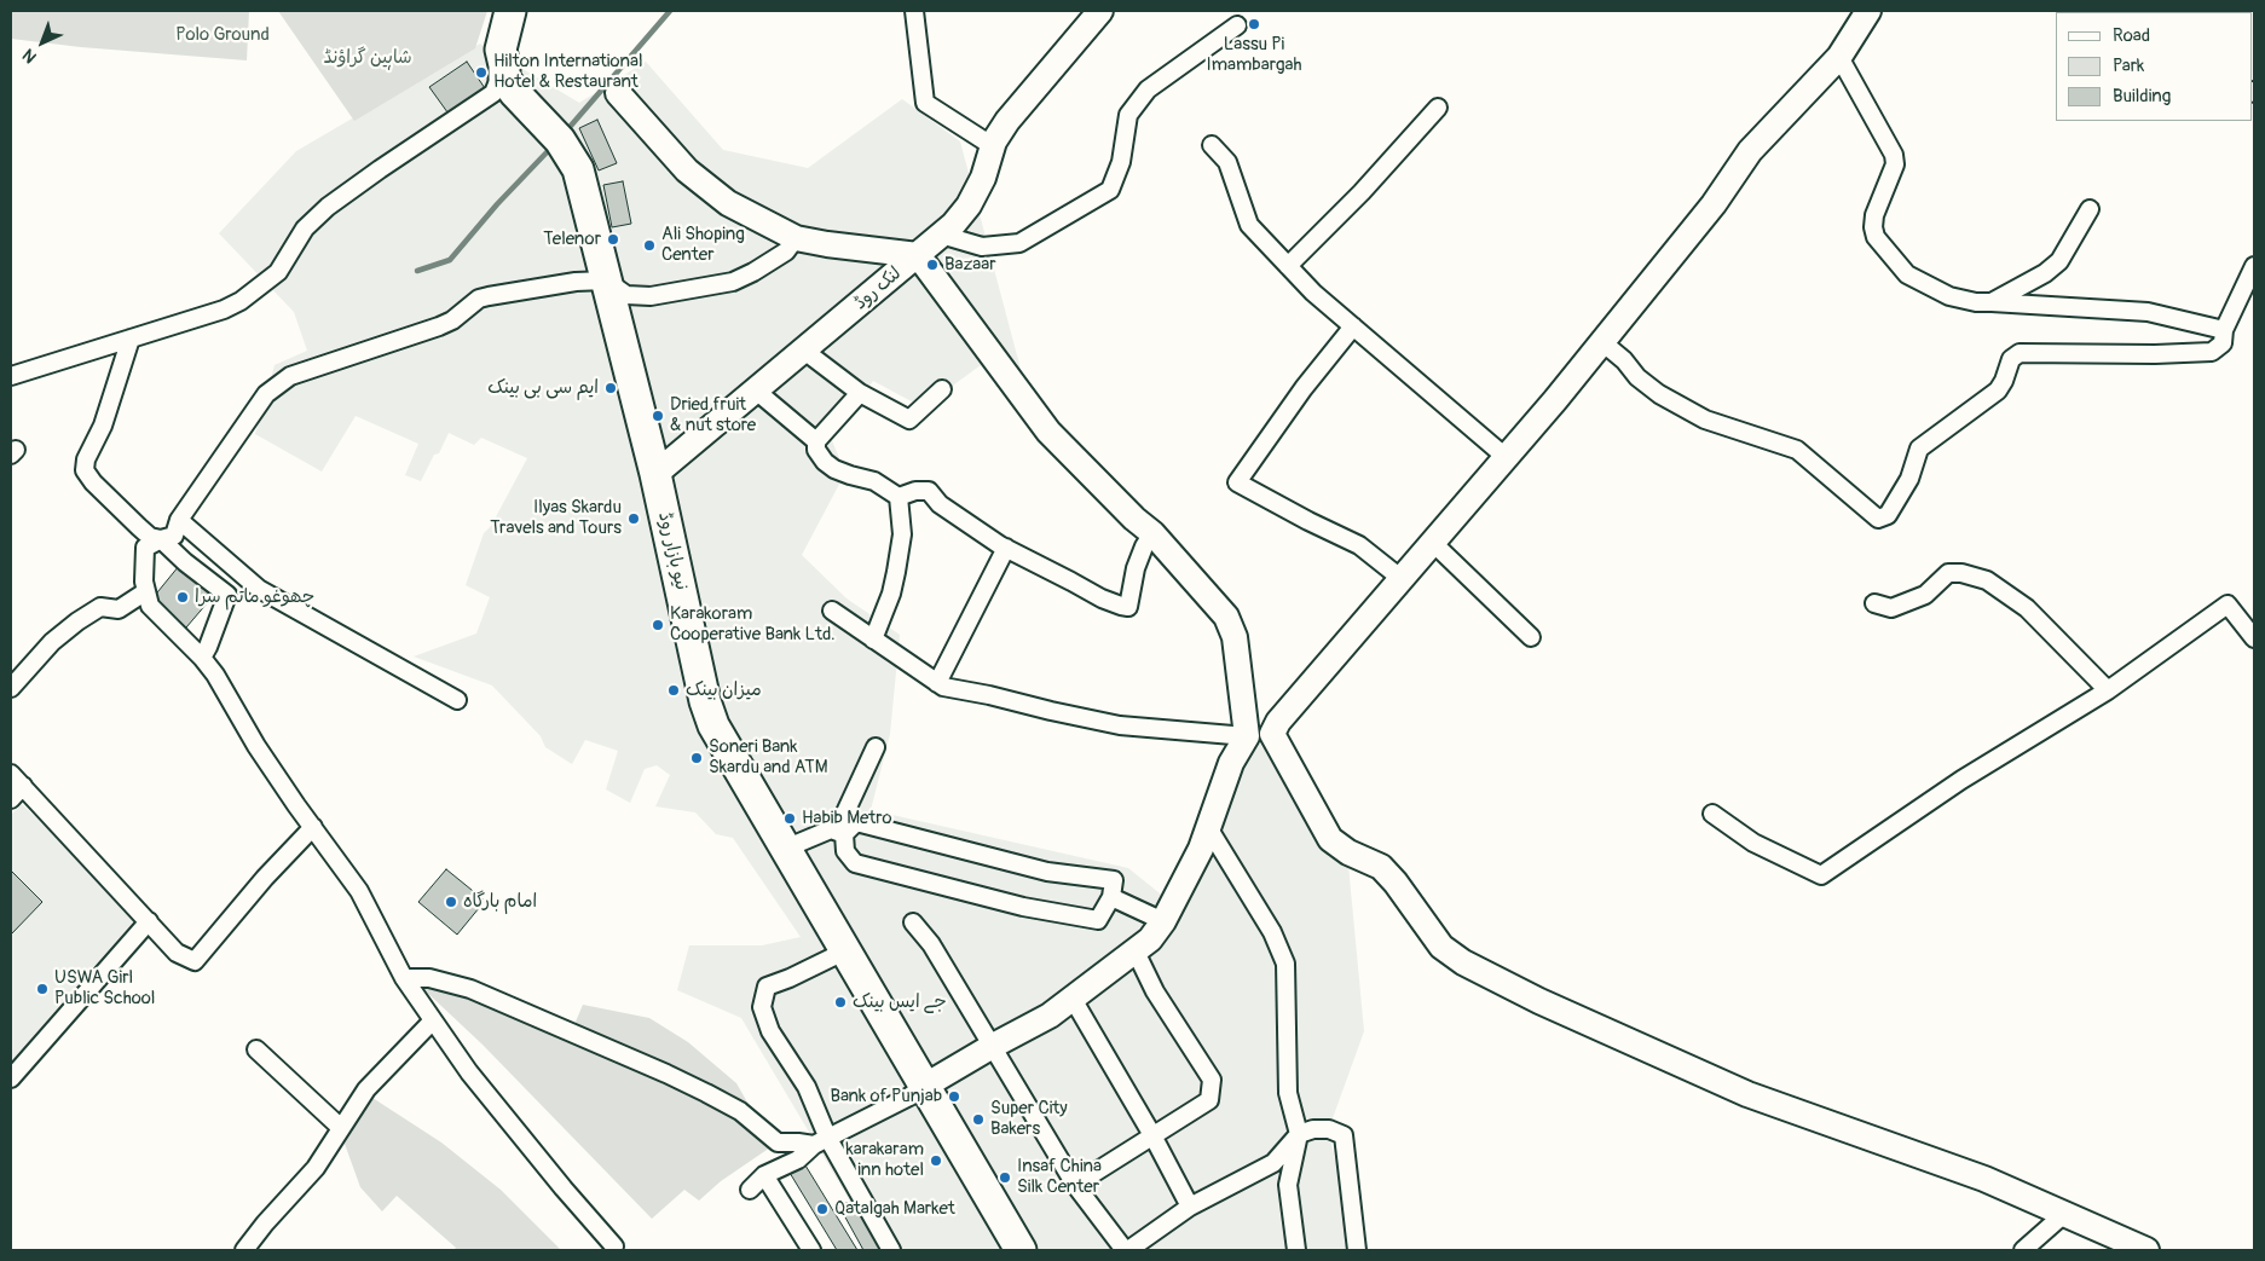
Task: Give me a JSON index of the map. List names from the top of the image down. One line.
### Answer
{"streets":{"highway":["نیو بازار روڈ"],"main road":["لنک روڈ"]},"crossings":[["لنک روڈ","نیو بازار روڈ"]],"parks":["Polo Ground","شاہین گراؤنڈ"],"places":["Lassu Pi Imambargah","Hilton International Hotel & Restaurant","Telenor","Ali Shoping Center","Bazaar","ایم سی بی بینک","Dried fruit & nut store","Ilyas Skardu Travels and Tours","چھوغو ماتم سرا","Karakoram Cooperative Bank Ltd.","میزان بینک","Soneri Bank Skardu and ATM","Habib Metro","امام بارگاہ","USWA Girl Public School","جے ایس بینک","Bank of Punjab","Super City Bakers","karakaram inn hotel","Insaf China Silk Center","Qatalgah Market"],"legend":["Road","Park","Building"],"north":"bottom left"}
